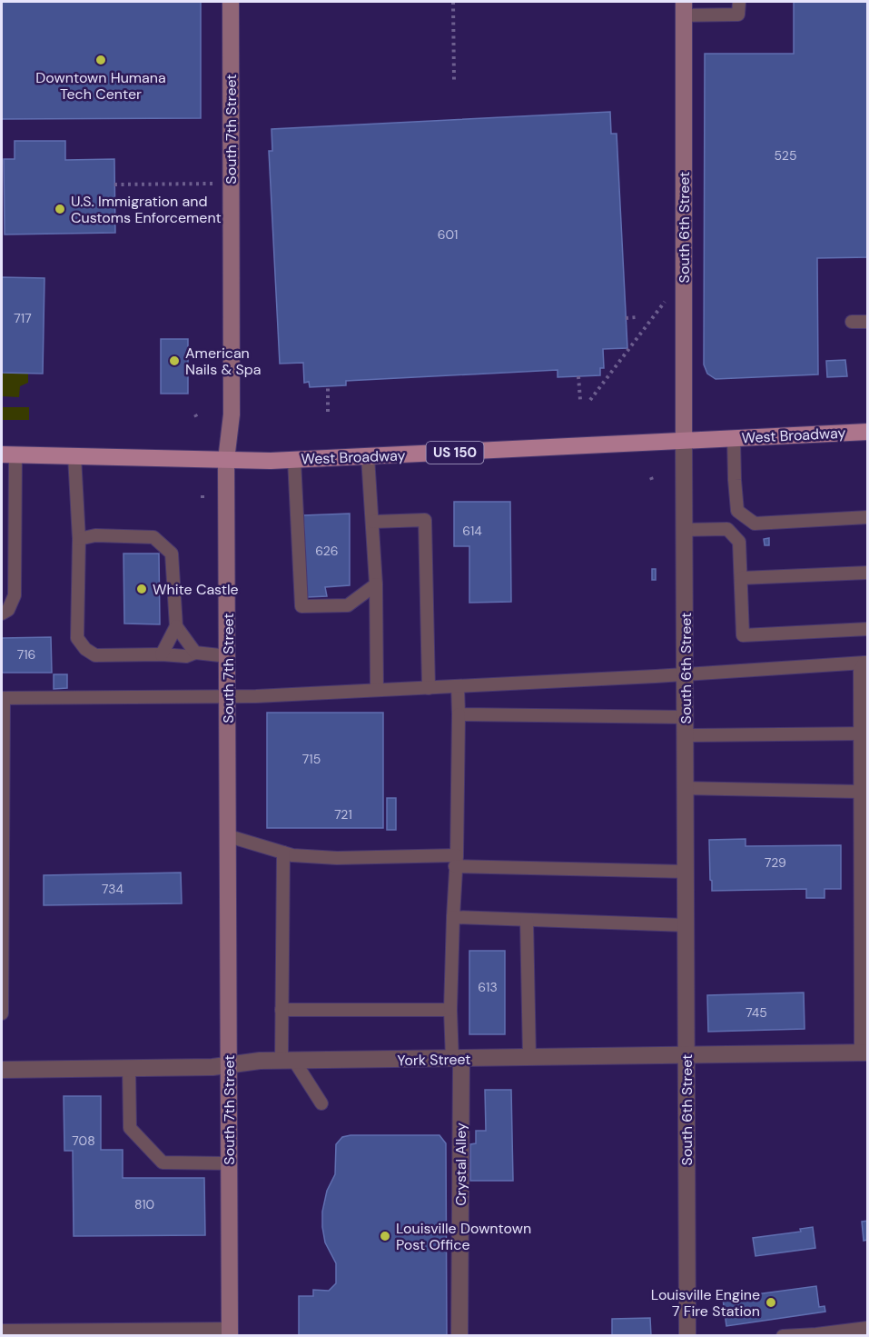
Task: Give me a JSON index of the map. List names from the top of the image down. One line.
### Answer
{"streets":{"main road":["West Broadway","US 150"],"street":["South 7th Street","South 6th Street","York Street","Crystal Alley"]},"crossings":[["South 7th Street","West Broadway"],["South 7th Street","York Street"],["South 6th Street","West Broadway"],["South 6th Street","York Street"],["York Street","Crystal Alley"]],"places":["Downtown Humana Tech Center","U.S. Immigration and Customs Enforcement","American Nails & Spa","White Castle","Louisville Downtown Post Office","Louisville Engine 7 Fire Station"],"house_numbers":["525","601","717","614","626","716","715","721","729","734","613","745","708","810"]}
